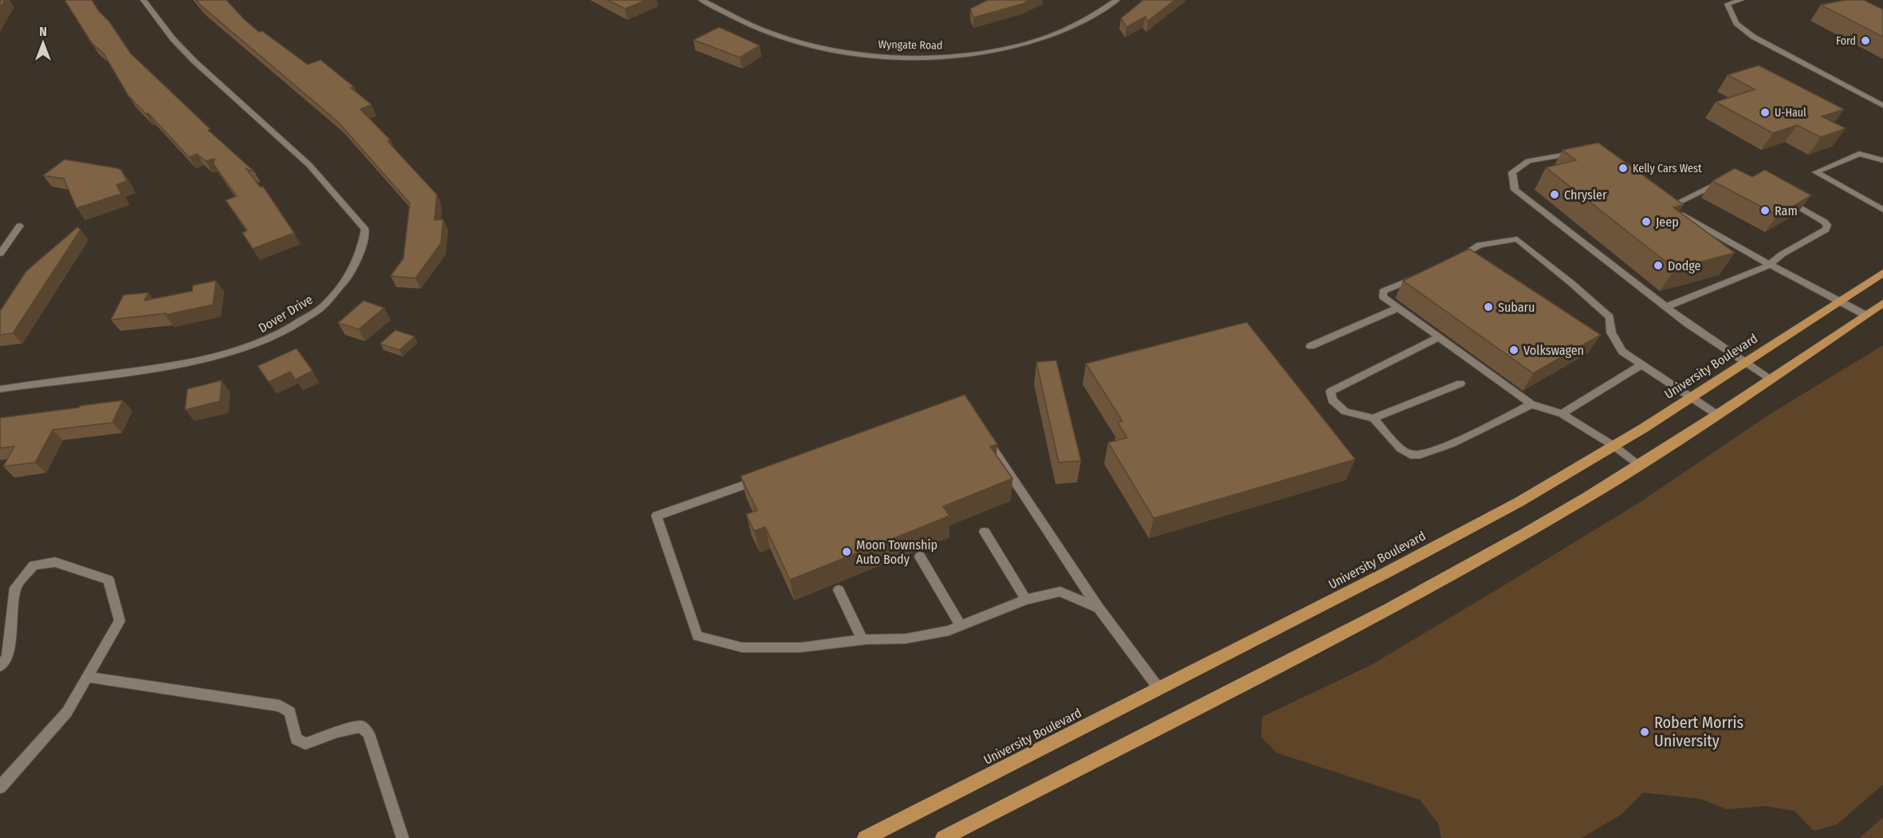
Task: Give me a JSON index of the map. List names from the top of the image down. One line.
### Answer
{"streets":{"main road":["University Boulevard"],"street":["Wyngate Road","Dover Drive"]},"places":["Ford","U-Haul","Kelly Cars West","Chrysler","Ram","Jeep","Dodge","Subaru","Volkswagen","Moon Township Auto Body","Robert Morris University"],"north":"top"}
